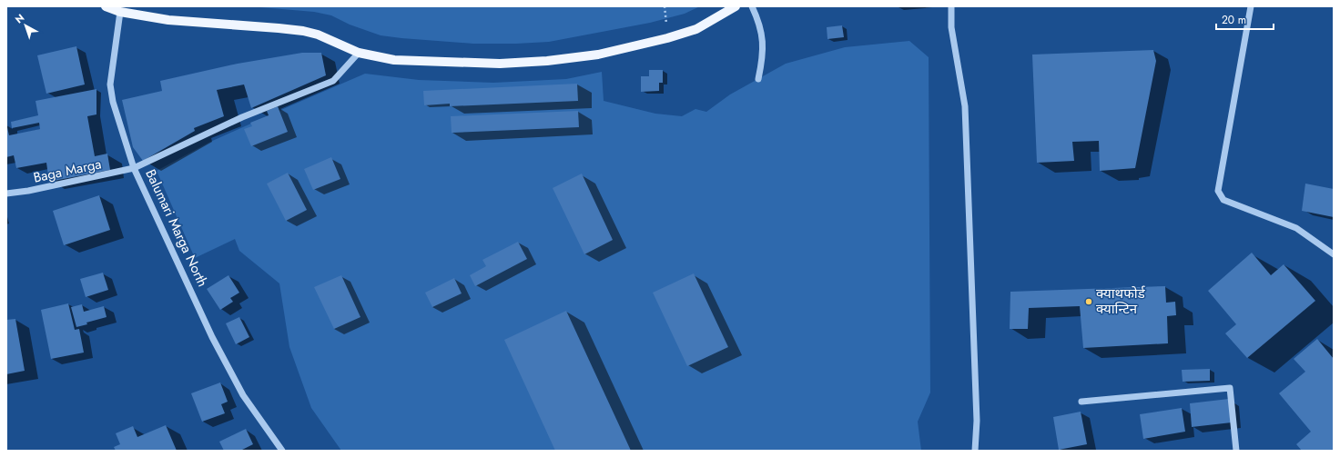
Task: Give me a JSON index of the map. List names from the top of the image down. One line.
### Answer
{"streets":{"street":["Baga Marga","Balumari Marga North"]},"crossings":[["Baga Marga","Balumari Marga North"]],"places":["क्याथफोर्ड क्यान्टिन"],"scale_bar":"20 m","north":"top left"}
